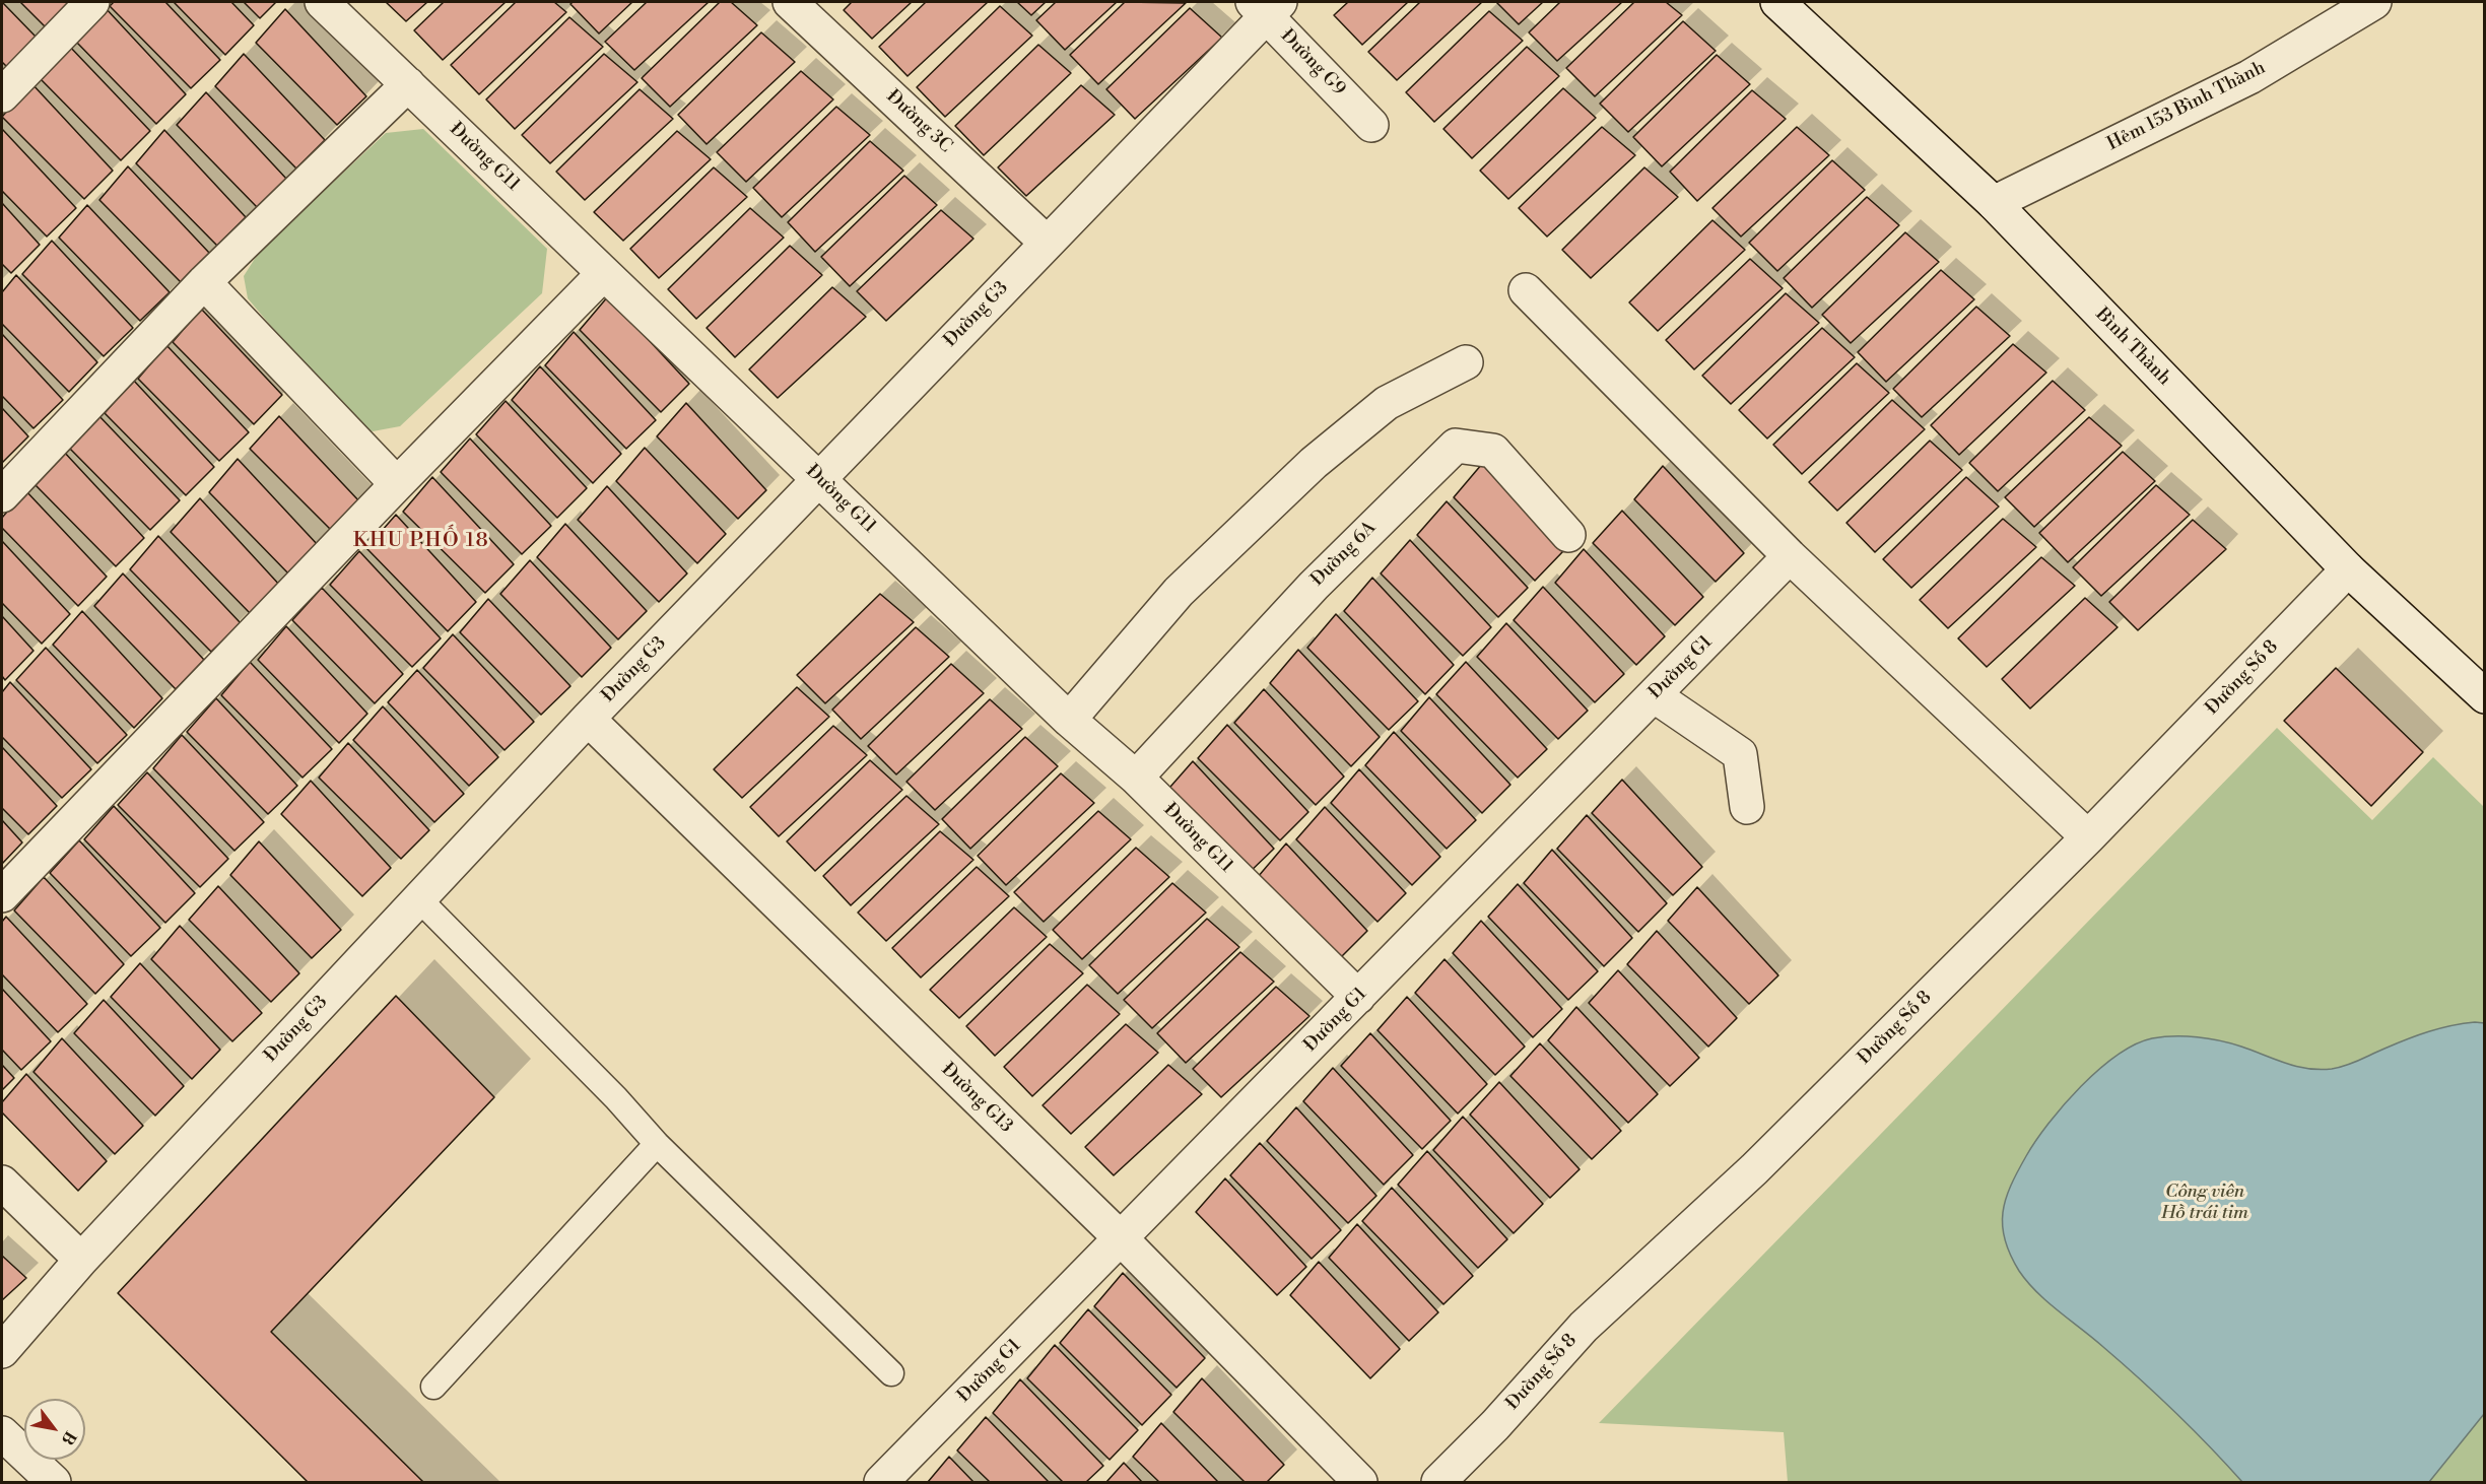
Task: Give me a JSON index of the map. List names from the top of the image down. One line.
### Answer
{"streets":{"street":["Đường G9","Hẻm 153 Bình Thành","Đường 3C","Đường G11","Đường G3","Bình Thành","Đường 6A","Đường G1","Đường Số 8","Đường G13"]},"crossings":[["Đường G9","Đường G3"],["Hẻm 153 Bình Thành","Bình Thành"],["Đường 3C","Đường G3"],["Đường G11","Đường G3"],["Đường G11","Đường 6A"],["Đường G11","Đường G1"],["Đường G3","Đường G13"],["Bình Thành","Đường Số 8"],["Đường G1","Đường G13"]],"districts":["KHU PHỐ 18"],"parks":["Công viên Hồ trái tim"],"north":"bottom right"}
